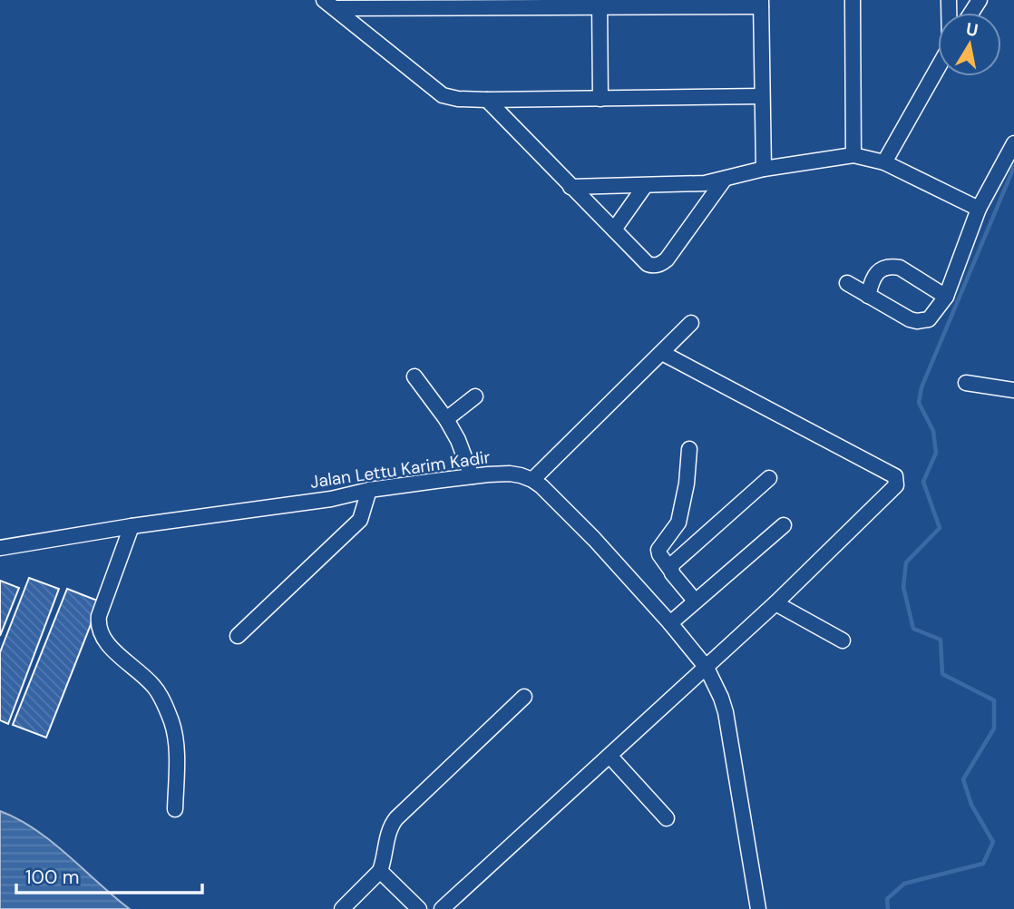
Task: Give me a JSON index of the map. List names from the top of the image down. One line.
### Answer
{"streets":{"street":["Jalan Lettu Karim Kadir"]},"scale_bar":"100 m","north":"top"}
